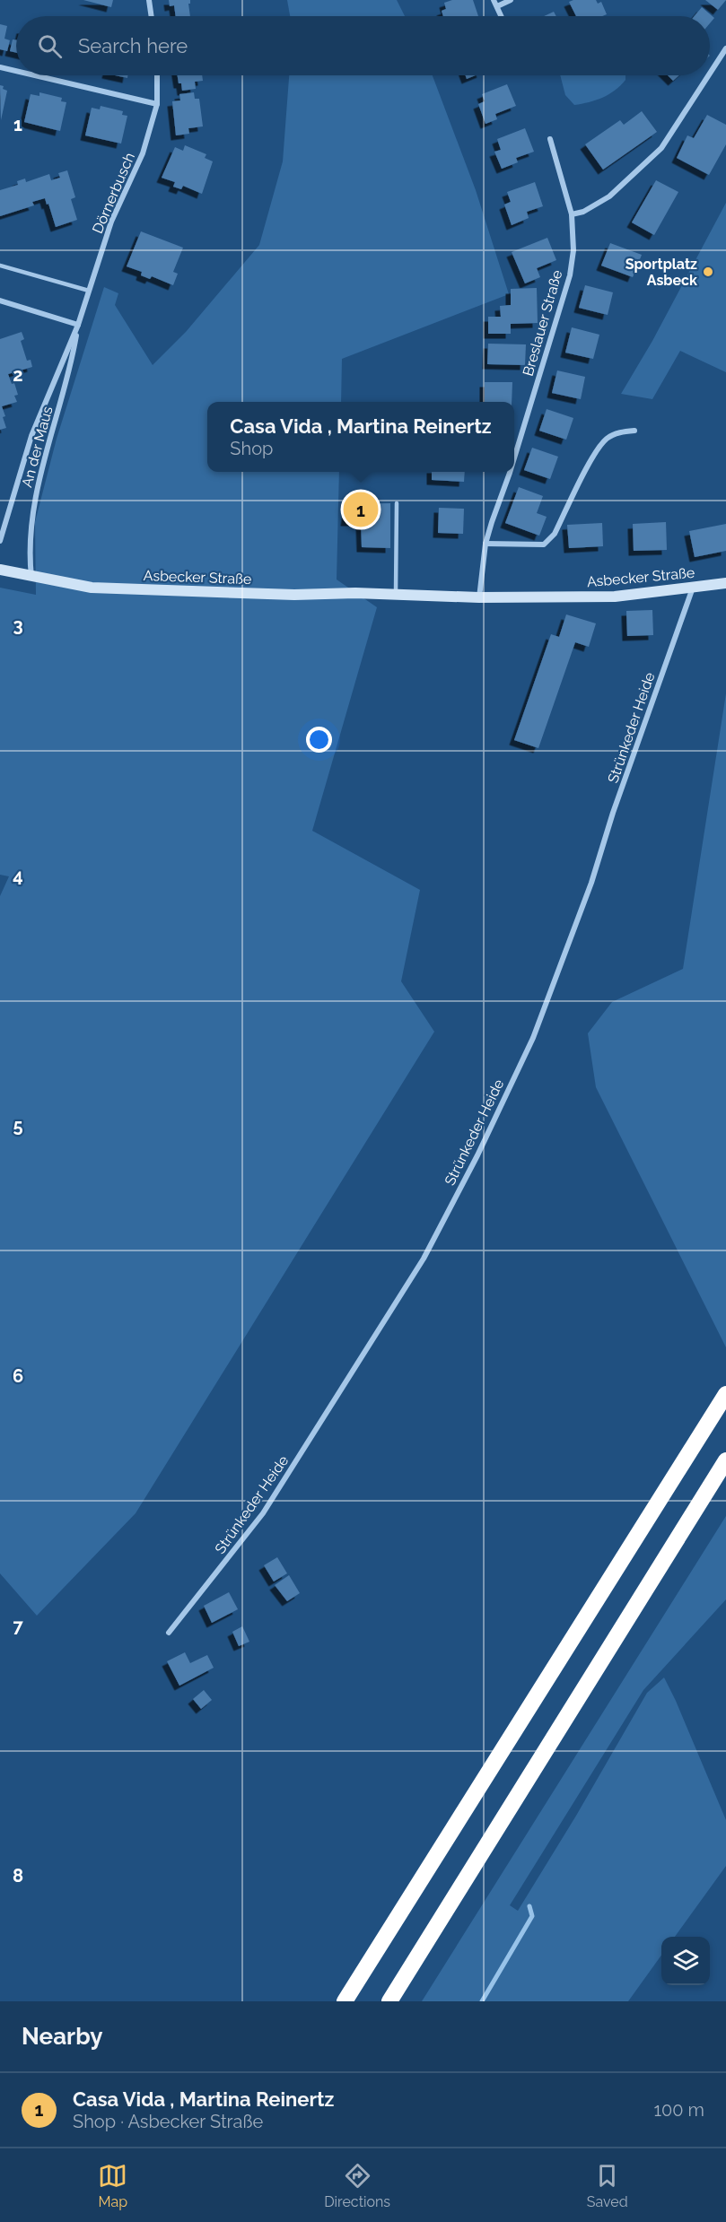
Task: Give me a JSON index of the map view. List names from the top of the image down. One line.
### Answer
{"streets":{"main road":["Asbecker Straße"],"street":["Dörnerbusch","Breslauer Straße","An der Maus","Strünkeder Heide"]},"crossings":[["Dörnerbusch","An der Maus"],["Breslauer Straße","Asbecker Straße"],["An der Maus","Asbecker Straße"],["Asbecker Straße","Strünkeder Heide"]],"places":["Sportplatz Asbeck"],"page":{"search":"Search here","popup":["Casa Vida , Martina Reinertz","Shop"],"pins":"1","heading":"Nearby","list":[{"mark":"1","name":"Casa Vida , Martina Reinertz","note":"Shop · Asbecker Straße","value":"100 m"}],"nav":["Map","Directions","Saved"]},"grid":{"rows":["1","2","3","4","5","6","7","8"]}}
